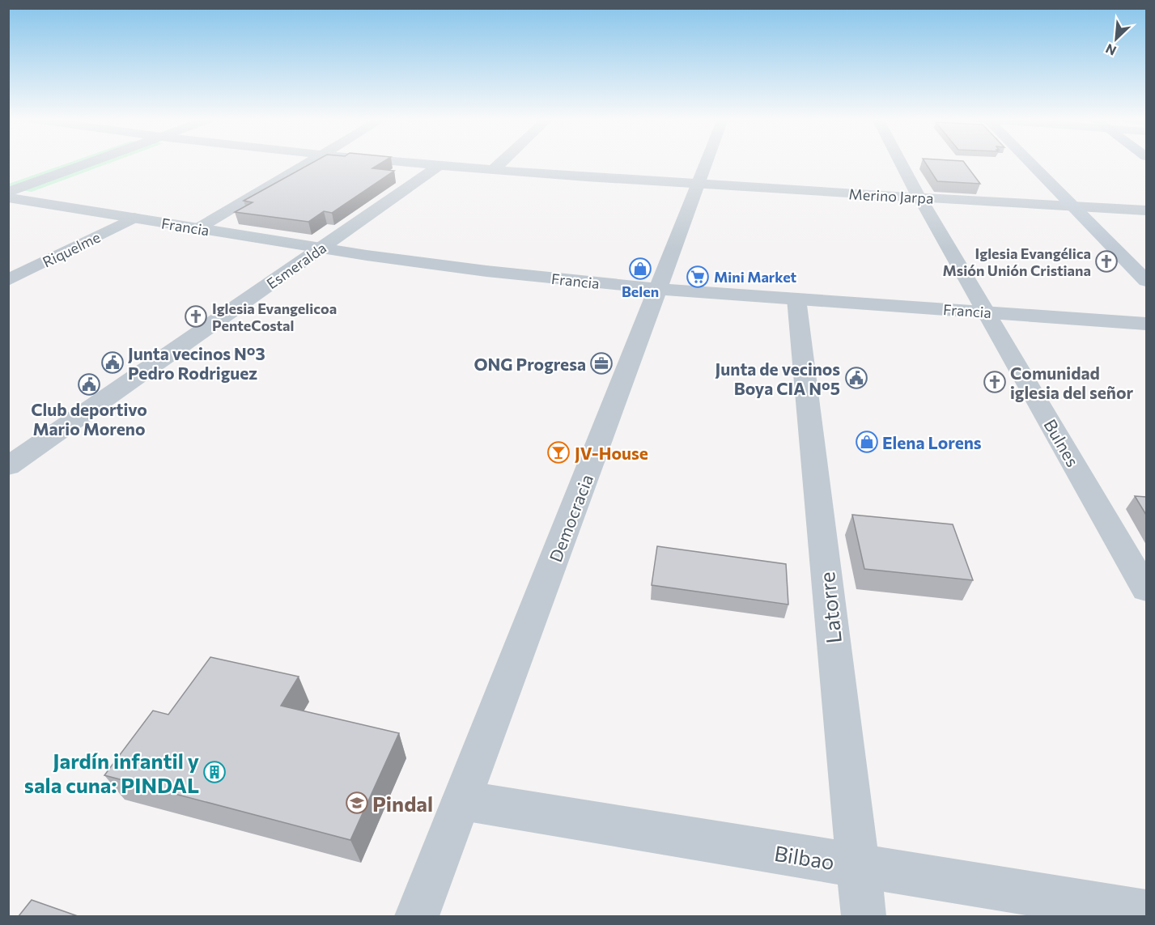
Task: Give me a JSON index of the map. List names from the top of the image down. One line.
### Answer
{"streets":{"street":["Merino Jarpa","Francia","Riquelme","Esmeralda","Bulnes","Democracia","Latorre","Bilbao"]},"crossings":[["Merino Jarpa","Esmeralda"],["Merino Jarpa","Bulnes"],["Merino Jarpa","Democracia"],["Francia","Riquelme"],["Francia","Esmeralda"],["Francia","Bulnes"],["Francia","Democracia"],["Francia","Latorre"],["Democracia","Bilbao"],["Latorre","Bilbao"]],"places":{"church":["Iglesia Evangélica Msión Unión Cristiana","Iglesia Evangelicoa PenteCostal","Comunidad iglesia del señor"],"shop":["Belen","Elena Lorens"],"supermarket":["Mini Market"],"public building":["Junta vecinos N°3 Pedro Rodriguez","Junta de vecinos Boya CIA N°5","Club deportivo Mario Moreno"],"office":["ONG Progresa"],"bar":["JV-House"],"building":["Jardín infantil y sala cuna: PINDAL"],"school or university":["Pindal"]},"north":"bottom left"}
